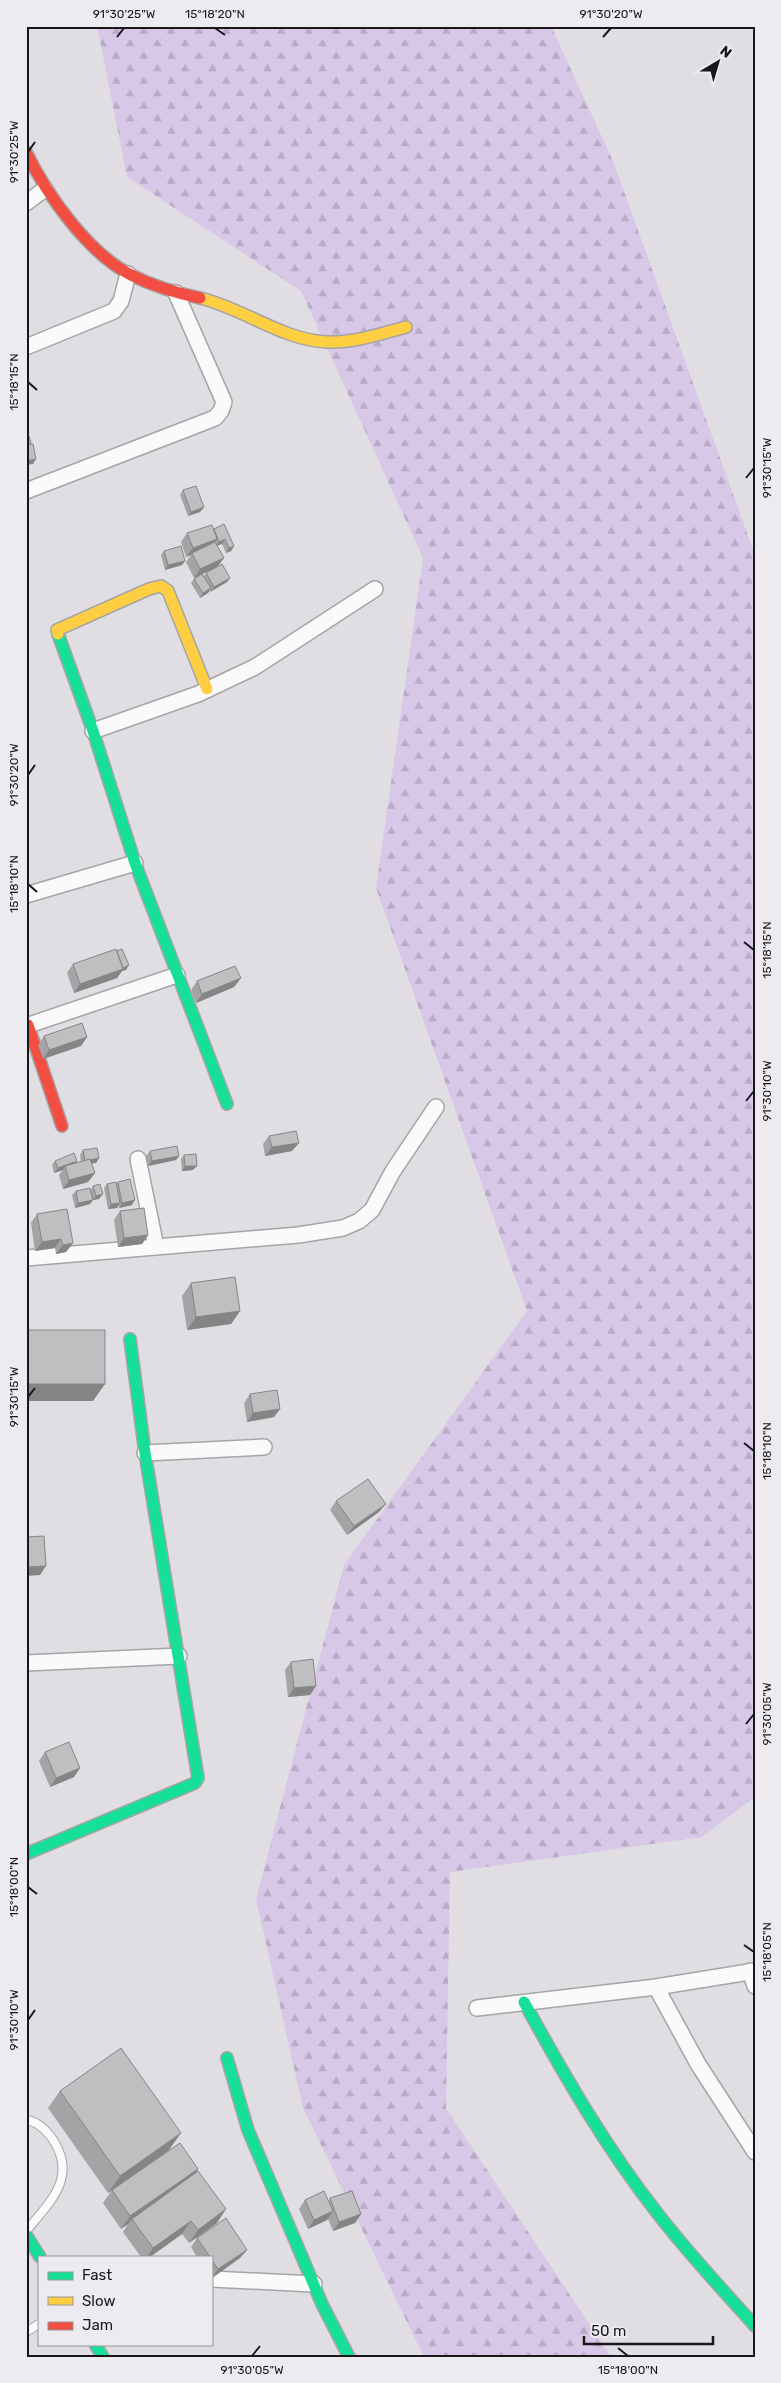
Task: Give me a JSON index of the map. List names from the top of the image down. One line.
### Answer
{"legend":["Fast","Slow","Jam"],"scale_bar":"50 m","north":"top right","coordinates":["91°30'25\"W","15°18'20\"N","91°30'20\"W","15°18'15\"N","91°30'15\"W","15°18'10\"N","91°30'10\"W","91°30'05\"W","15°18'00\"N","15°18'05\"N"]}
